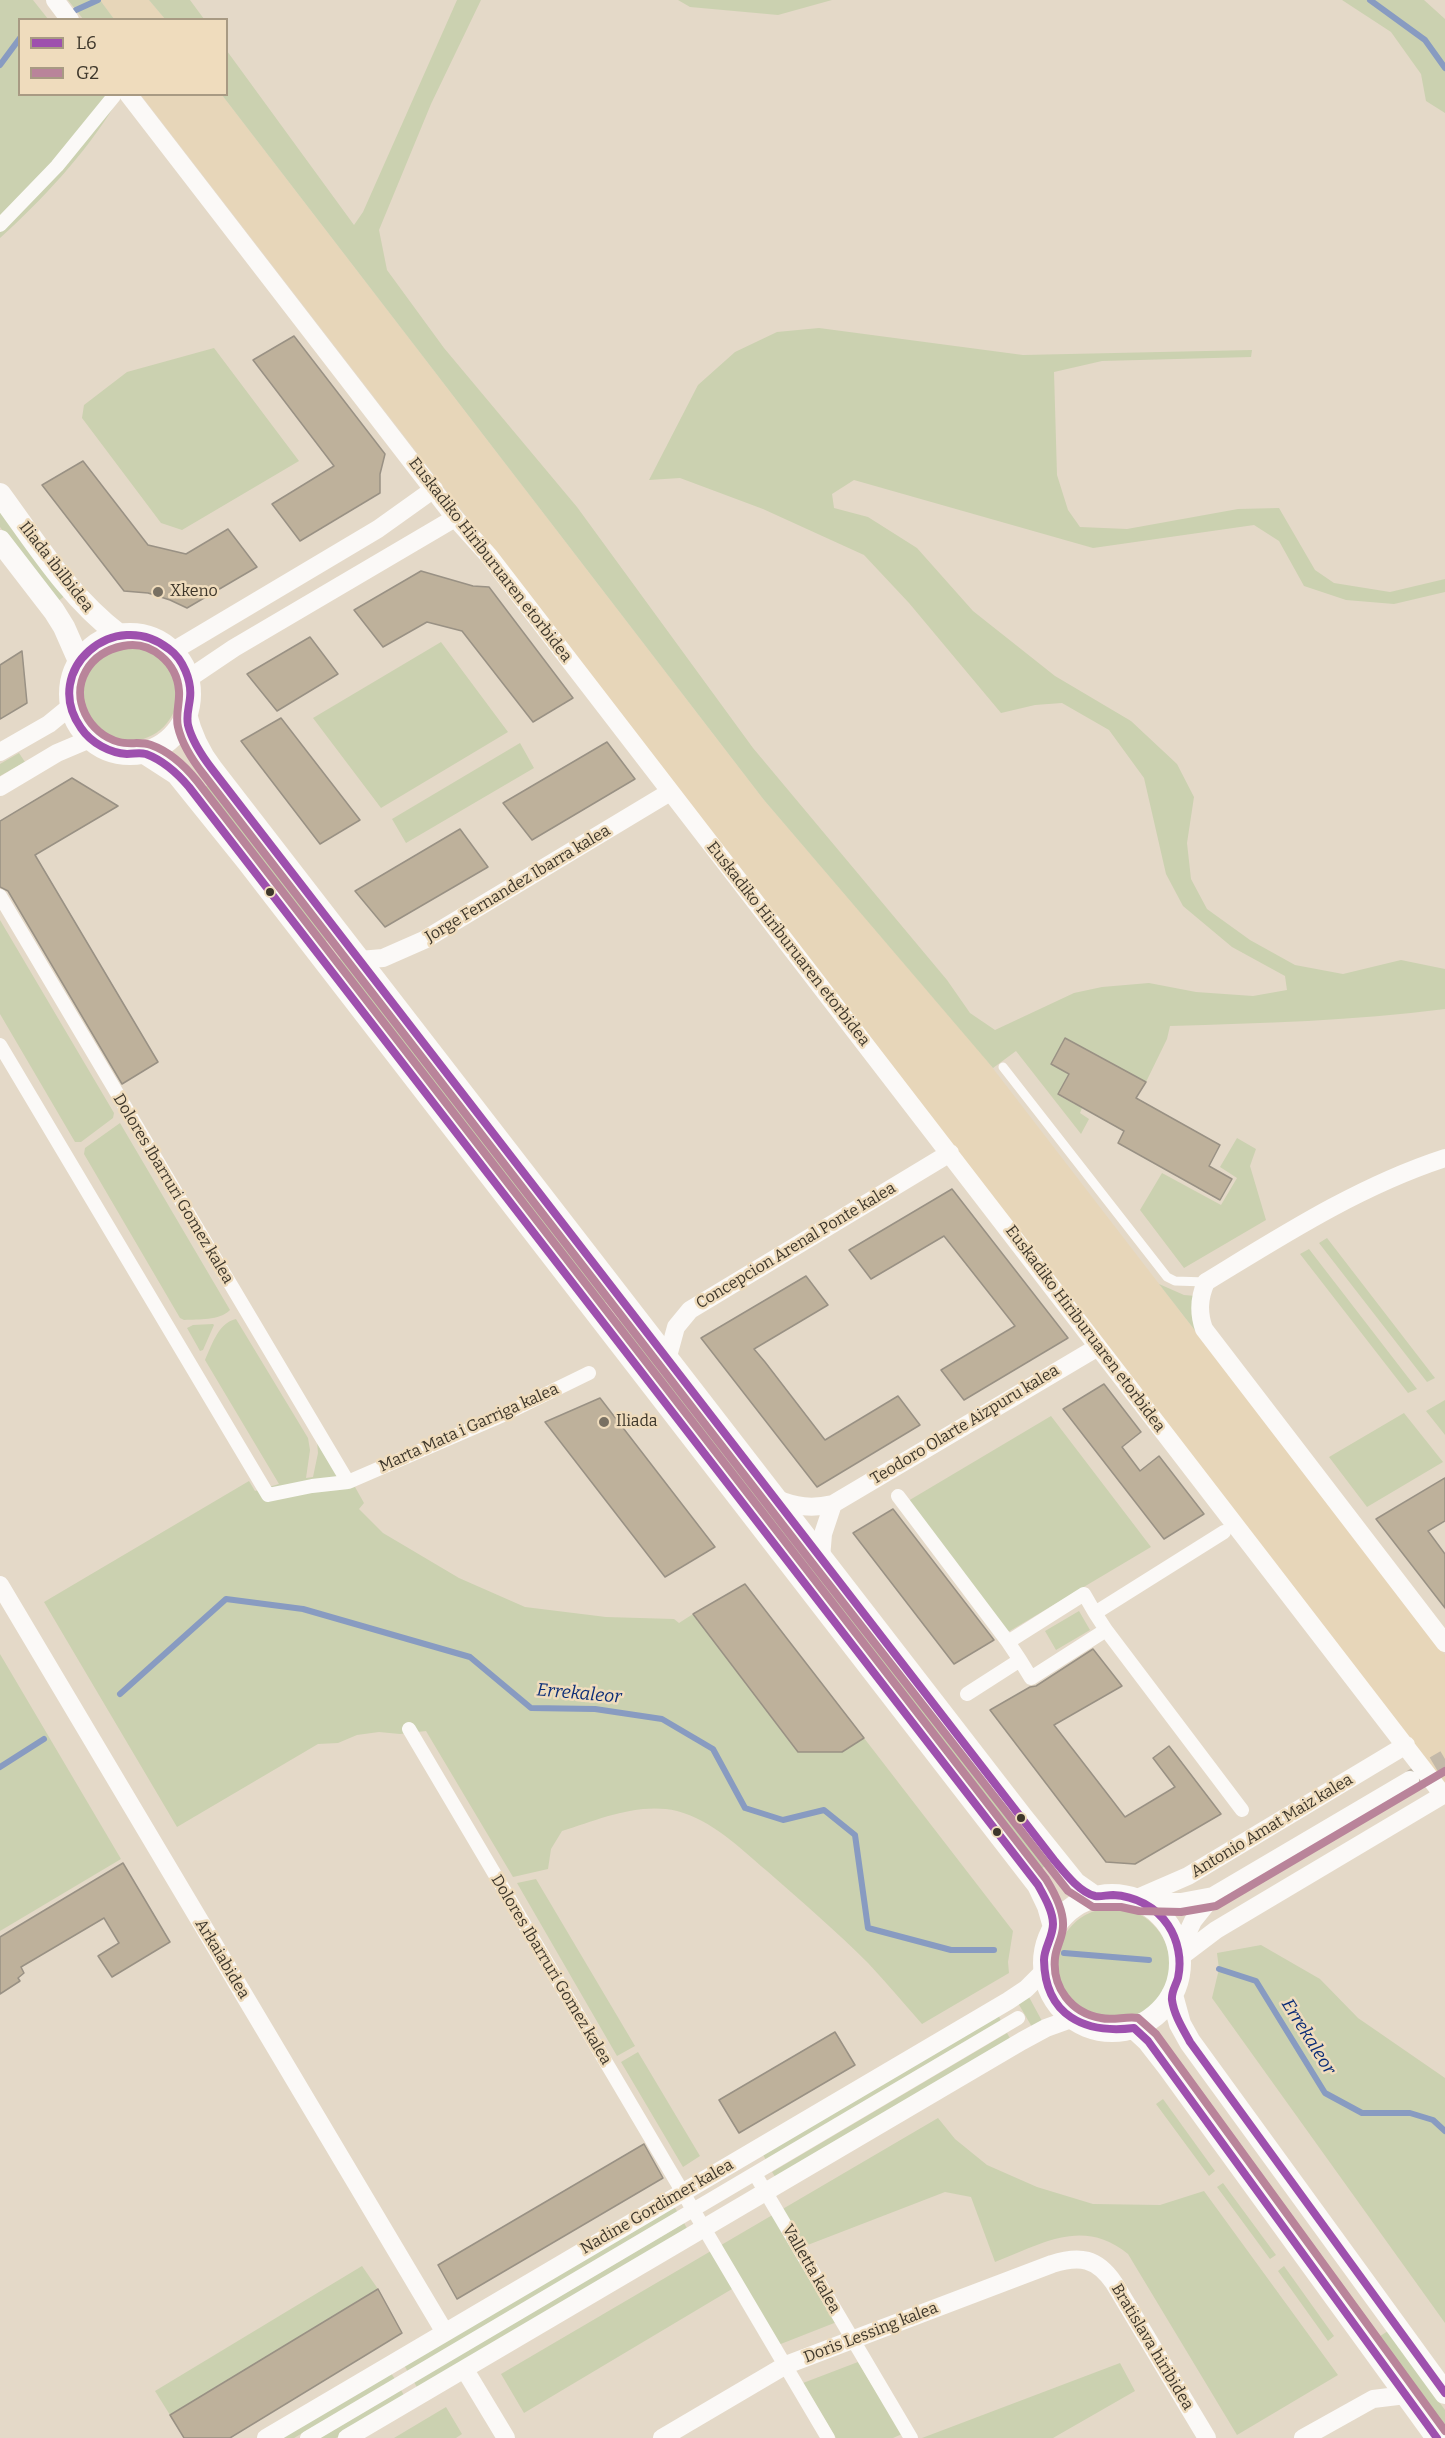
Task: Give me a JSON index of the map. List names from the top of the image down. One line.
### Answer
{"streets":{"street":["Euskadiko Hiriburuaren etorbidea","Iliada ibilbidea","Jorge Fernandez Ibarra kalea","Dolores Ibarruri Gomez kalea","Concepcion Arenal Ponte kalea","Teodoro Olarte Aizpuru kalea","Marta Mata i Garriga kalea","Antonio Amat Maiz kalea","Arkaiabidea","Nadine Gordimer kalea","Valletta kalea","Doris Lessing kalea","Bratislava hiribidea"]},"crossings":[["Euskadiko Hiriburuaren etorbidea","Jorge Fernandez Ibarra kalea"],["Euskadiko Hiriburuaren etorbidea","Concepcion Arenal Ponte kalea"],["Euskadiko Hiriburuaren etorbidea","Teodoro Olarte Aizpuru kalea"],["Euskadiko Hiriburuaren etorbidea","Antonio Amat Maiz kalea"],["Dolores Ibarruri Gomez kalea","Marta Mata i Garriga kalea"],["Dolores Ibarruri Gomez kalea","Nadine Gordimer kalea"],["Antonio Amat Maiz kalea","Nadine Gordimer kalea"],["Arkaiabidea","Nadine Gordimer kalea"],["Nadine Gordimer kalea","Valletta kalea"],["Valletta kalea","Doris Lessing kalea"],["Doris Lessing kalea","Bratislava hiribidea"]],"water":["Errekaleor"],"places":["Xkeno","Iliada"],"lines":["transit line L6","transit line G2"],"legend":["L6","G2"]}
